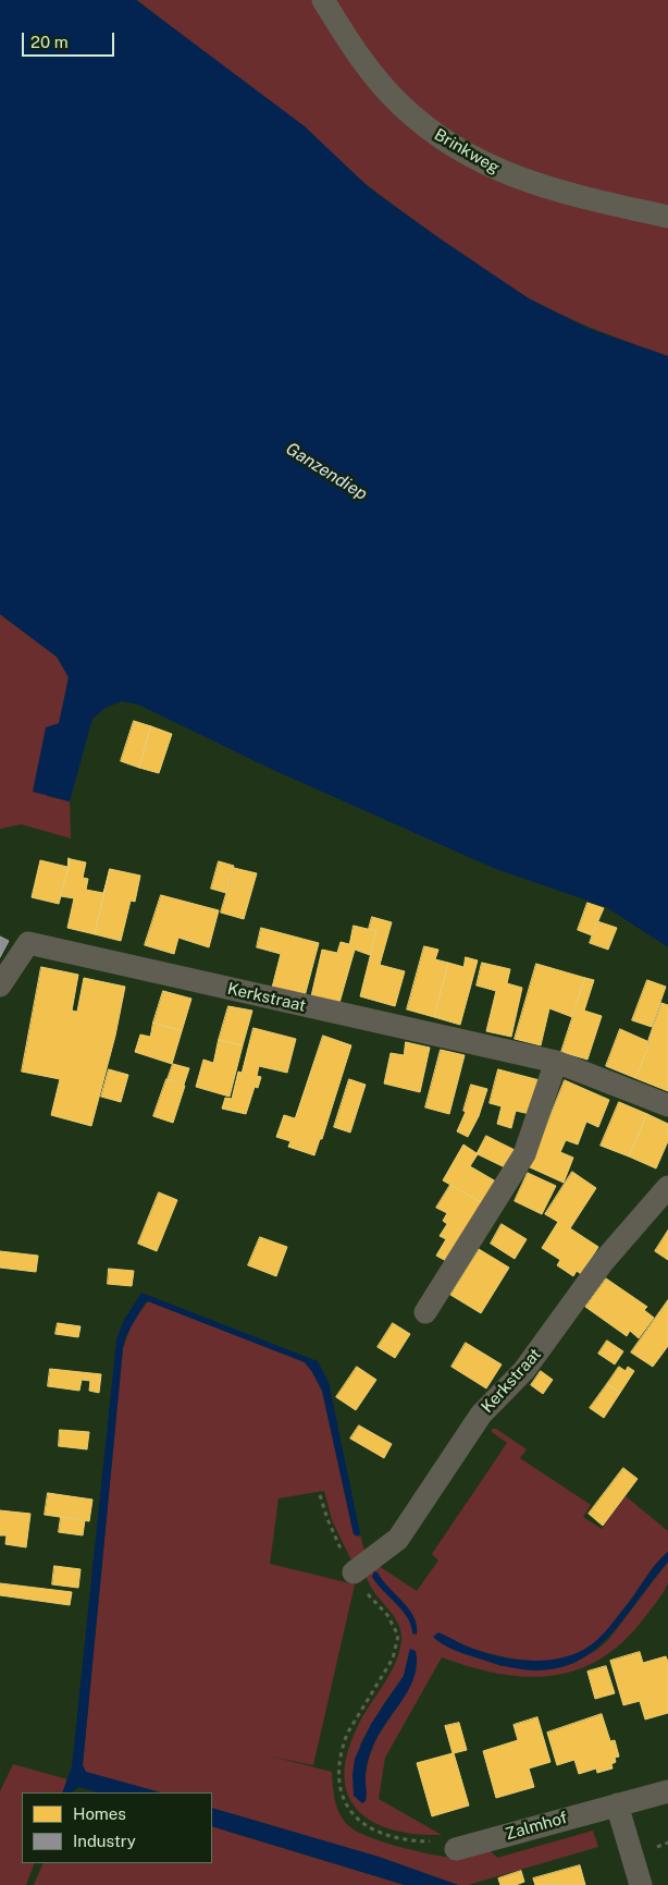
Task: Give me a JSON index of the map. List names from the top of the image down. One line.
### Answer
{"streets":{"street":["Brinkweg","Kerkstraat","Zalmhof"]},"water":["Ganzendiep"],"legend":["Homes","Industry"],"scale_bar":"20 m"}
